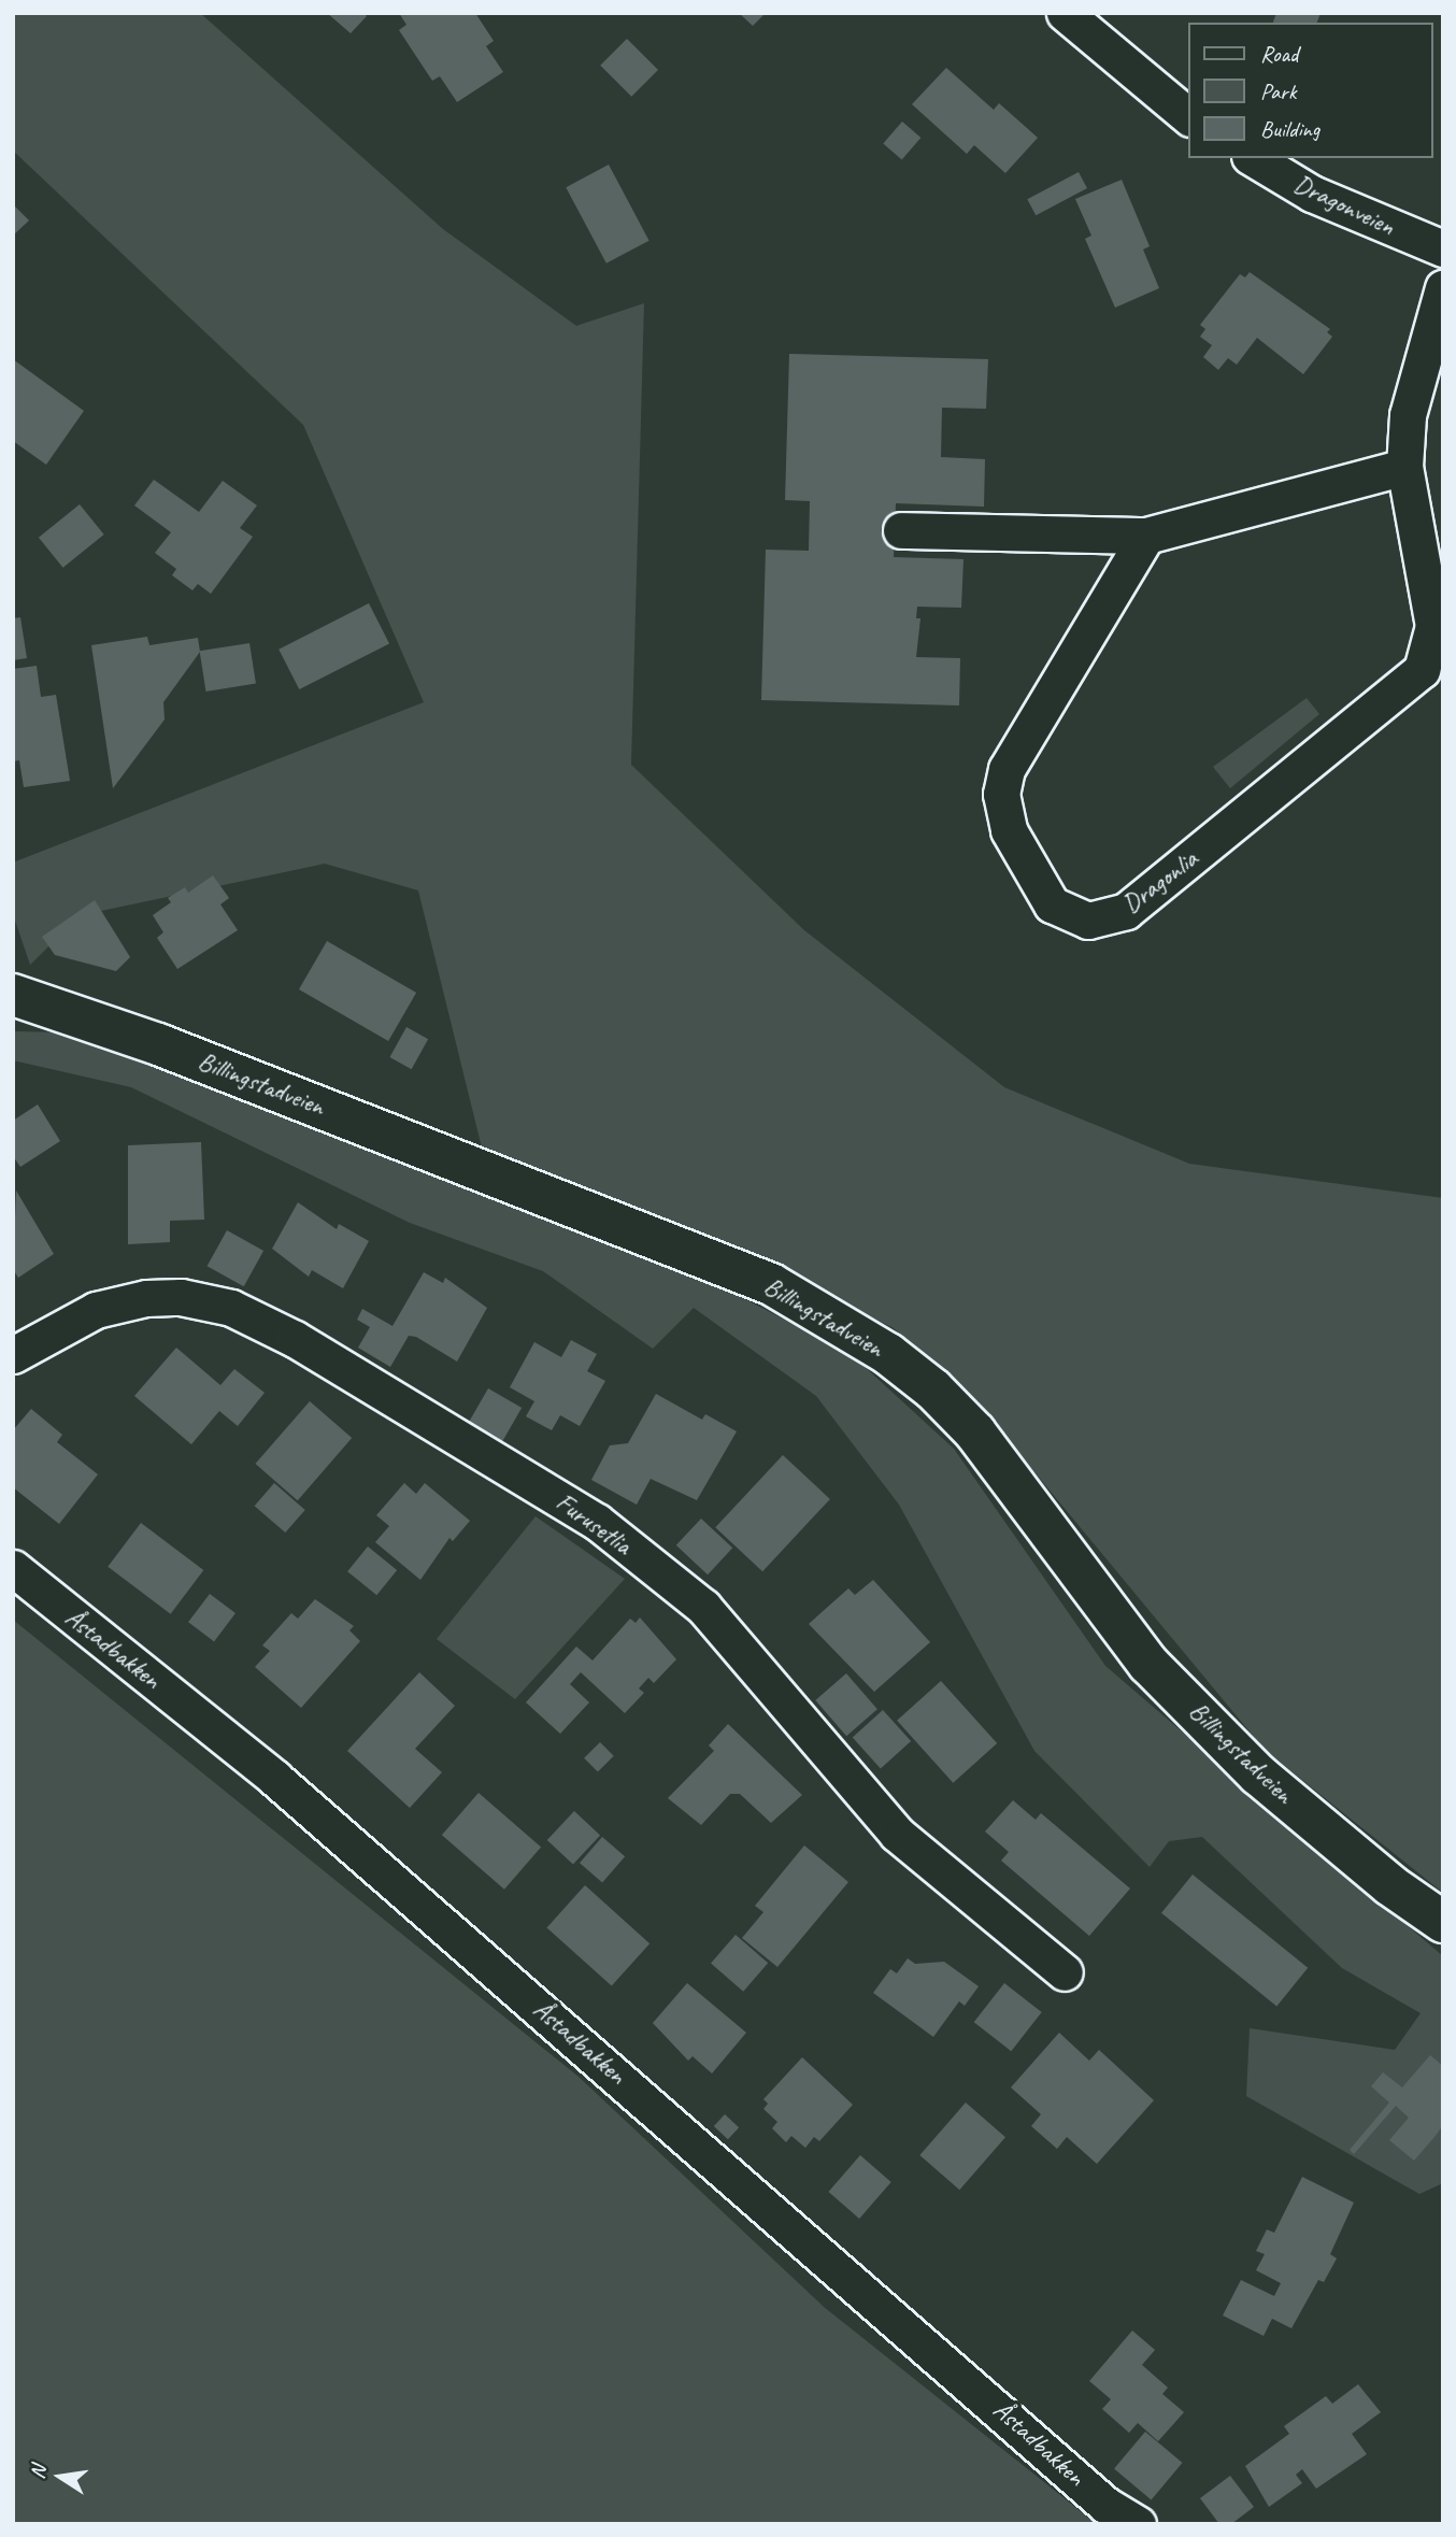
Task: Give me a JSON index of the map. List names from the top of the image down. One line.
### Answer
{"streets":{"main road":["Billingstadveien"],"street":["Dragonveien","Dragonlia","Furusetlia","Åstadbakken"]},"legend":["Road","Park","Building"],"north":"left"}
